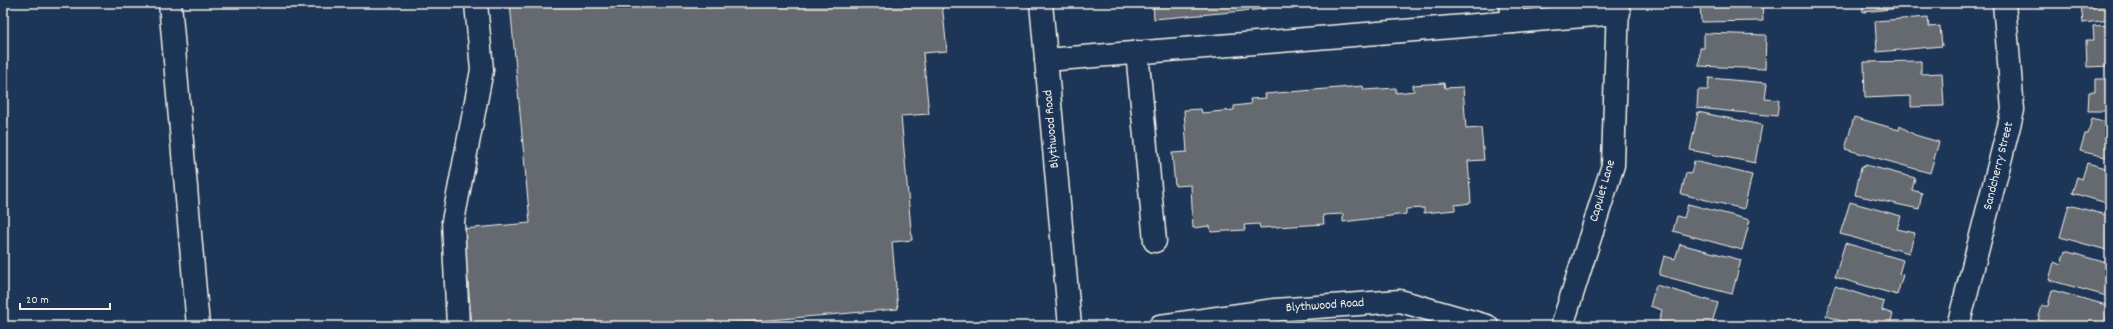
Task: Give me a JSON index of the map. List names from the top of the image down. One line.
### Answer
{"streets":{"street":["Blythwood Road","Sandcherry Street","Capulet Lane"]},"scale_bar":"20 m"}
